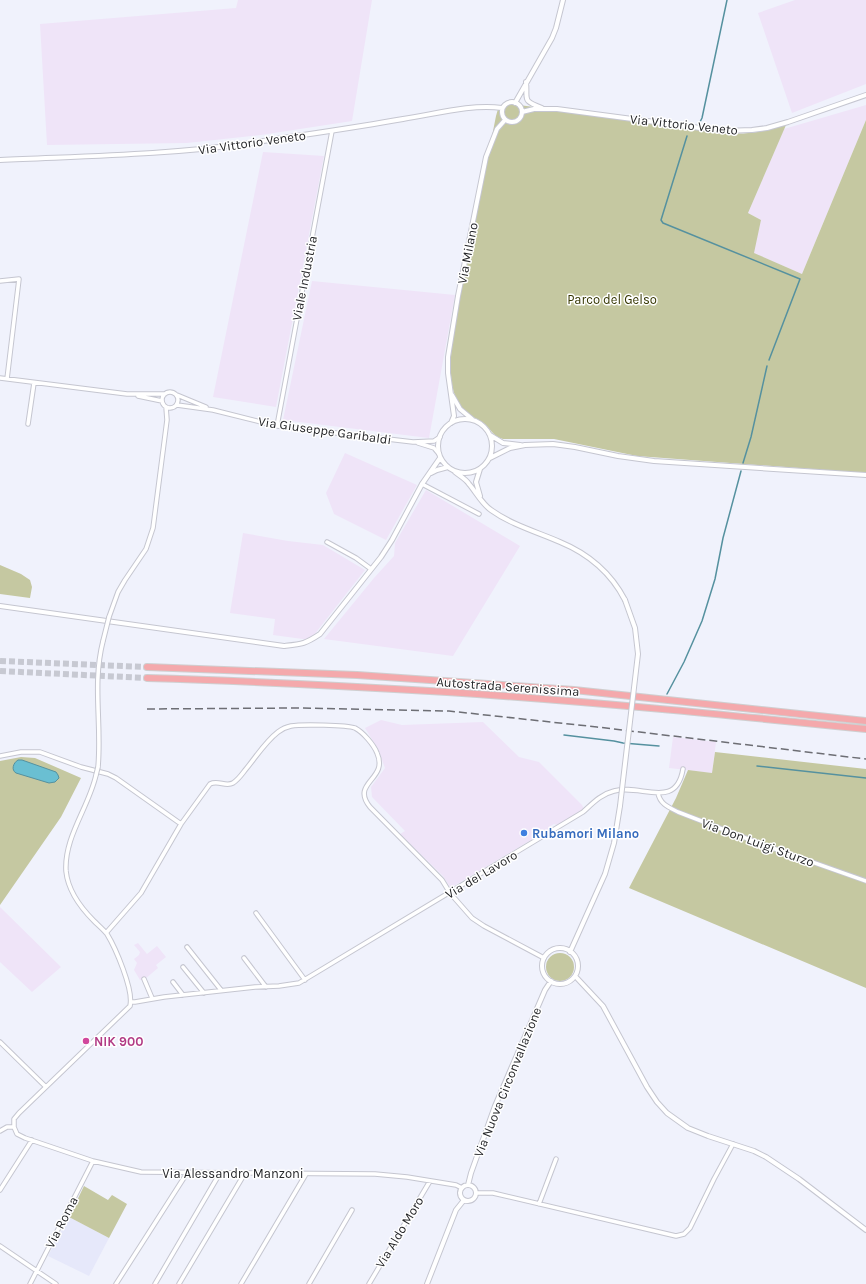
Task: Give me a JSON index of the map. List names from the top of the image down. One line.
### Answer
{"streets":{"highway":["Autostrada Serenissima"],"street":["Via Vittorio Veneto","Via Milano","Viale Industria","Via Giuseppe Garibaldi","Via Don Luigi Sturzo","Via del Lavoro","Via Nuova Circonvallazione","Via Alessandro Manzoni","Via Roma","Via Aldo Moro"]},"crossings":[["Via Vittorio Veneto","Via Milano"],["Via Vittorio Veneto","Viale Industria"],["Via Milano","Via Giuseppe Garibaldi"],["Viale Industria","Via Giuseppe Garibaldi"],["Via Don Luigi Sturzo","Via del Lavoro"],["Via Nuova Circonvallazione","Via Alessandro Manzoni"],["Via Alessandro Manzoni","Via Roma"],["Via Alessandro Manzoni","Via Aldo Moro"]],"parks":["Parco del Gelso"],"places":["Rubamori Milano","NIK 900"]}
